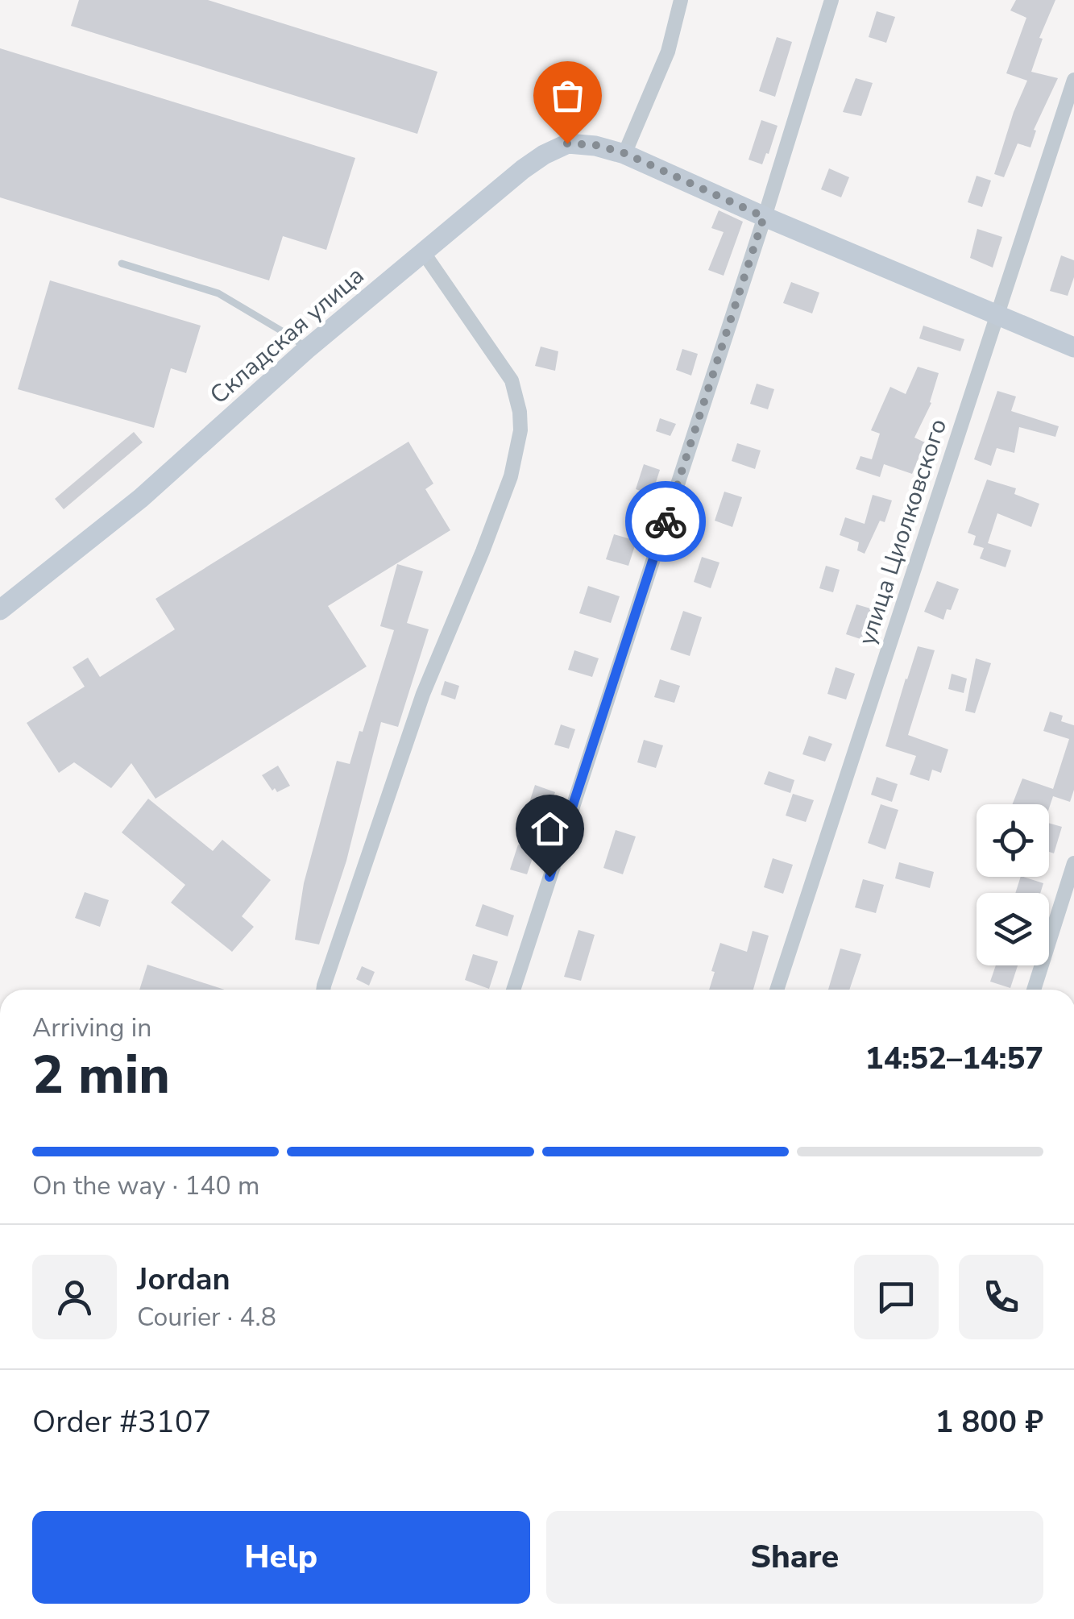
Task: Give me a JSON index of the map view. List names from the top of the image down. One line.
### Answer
{"streets":{"street":["Складская улица","улица Циолковского"]},"crossings":[["Складская улица","улица Циолковского"]],"page":{"heading":["2 min","Arriving in","14:52–14:57"],"panel":["Jordan","Courier · 4.8","Order #3107","1 800 ₽"],"bar":"On the way · 140 m","buttons":["Help","Share"]}}
